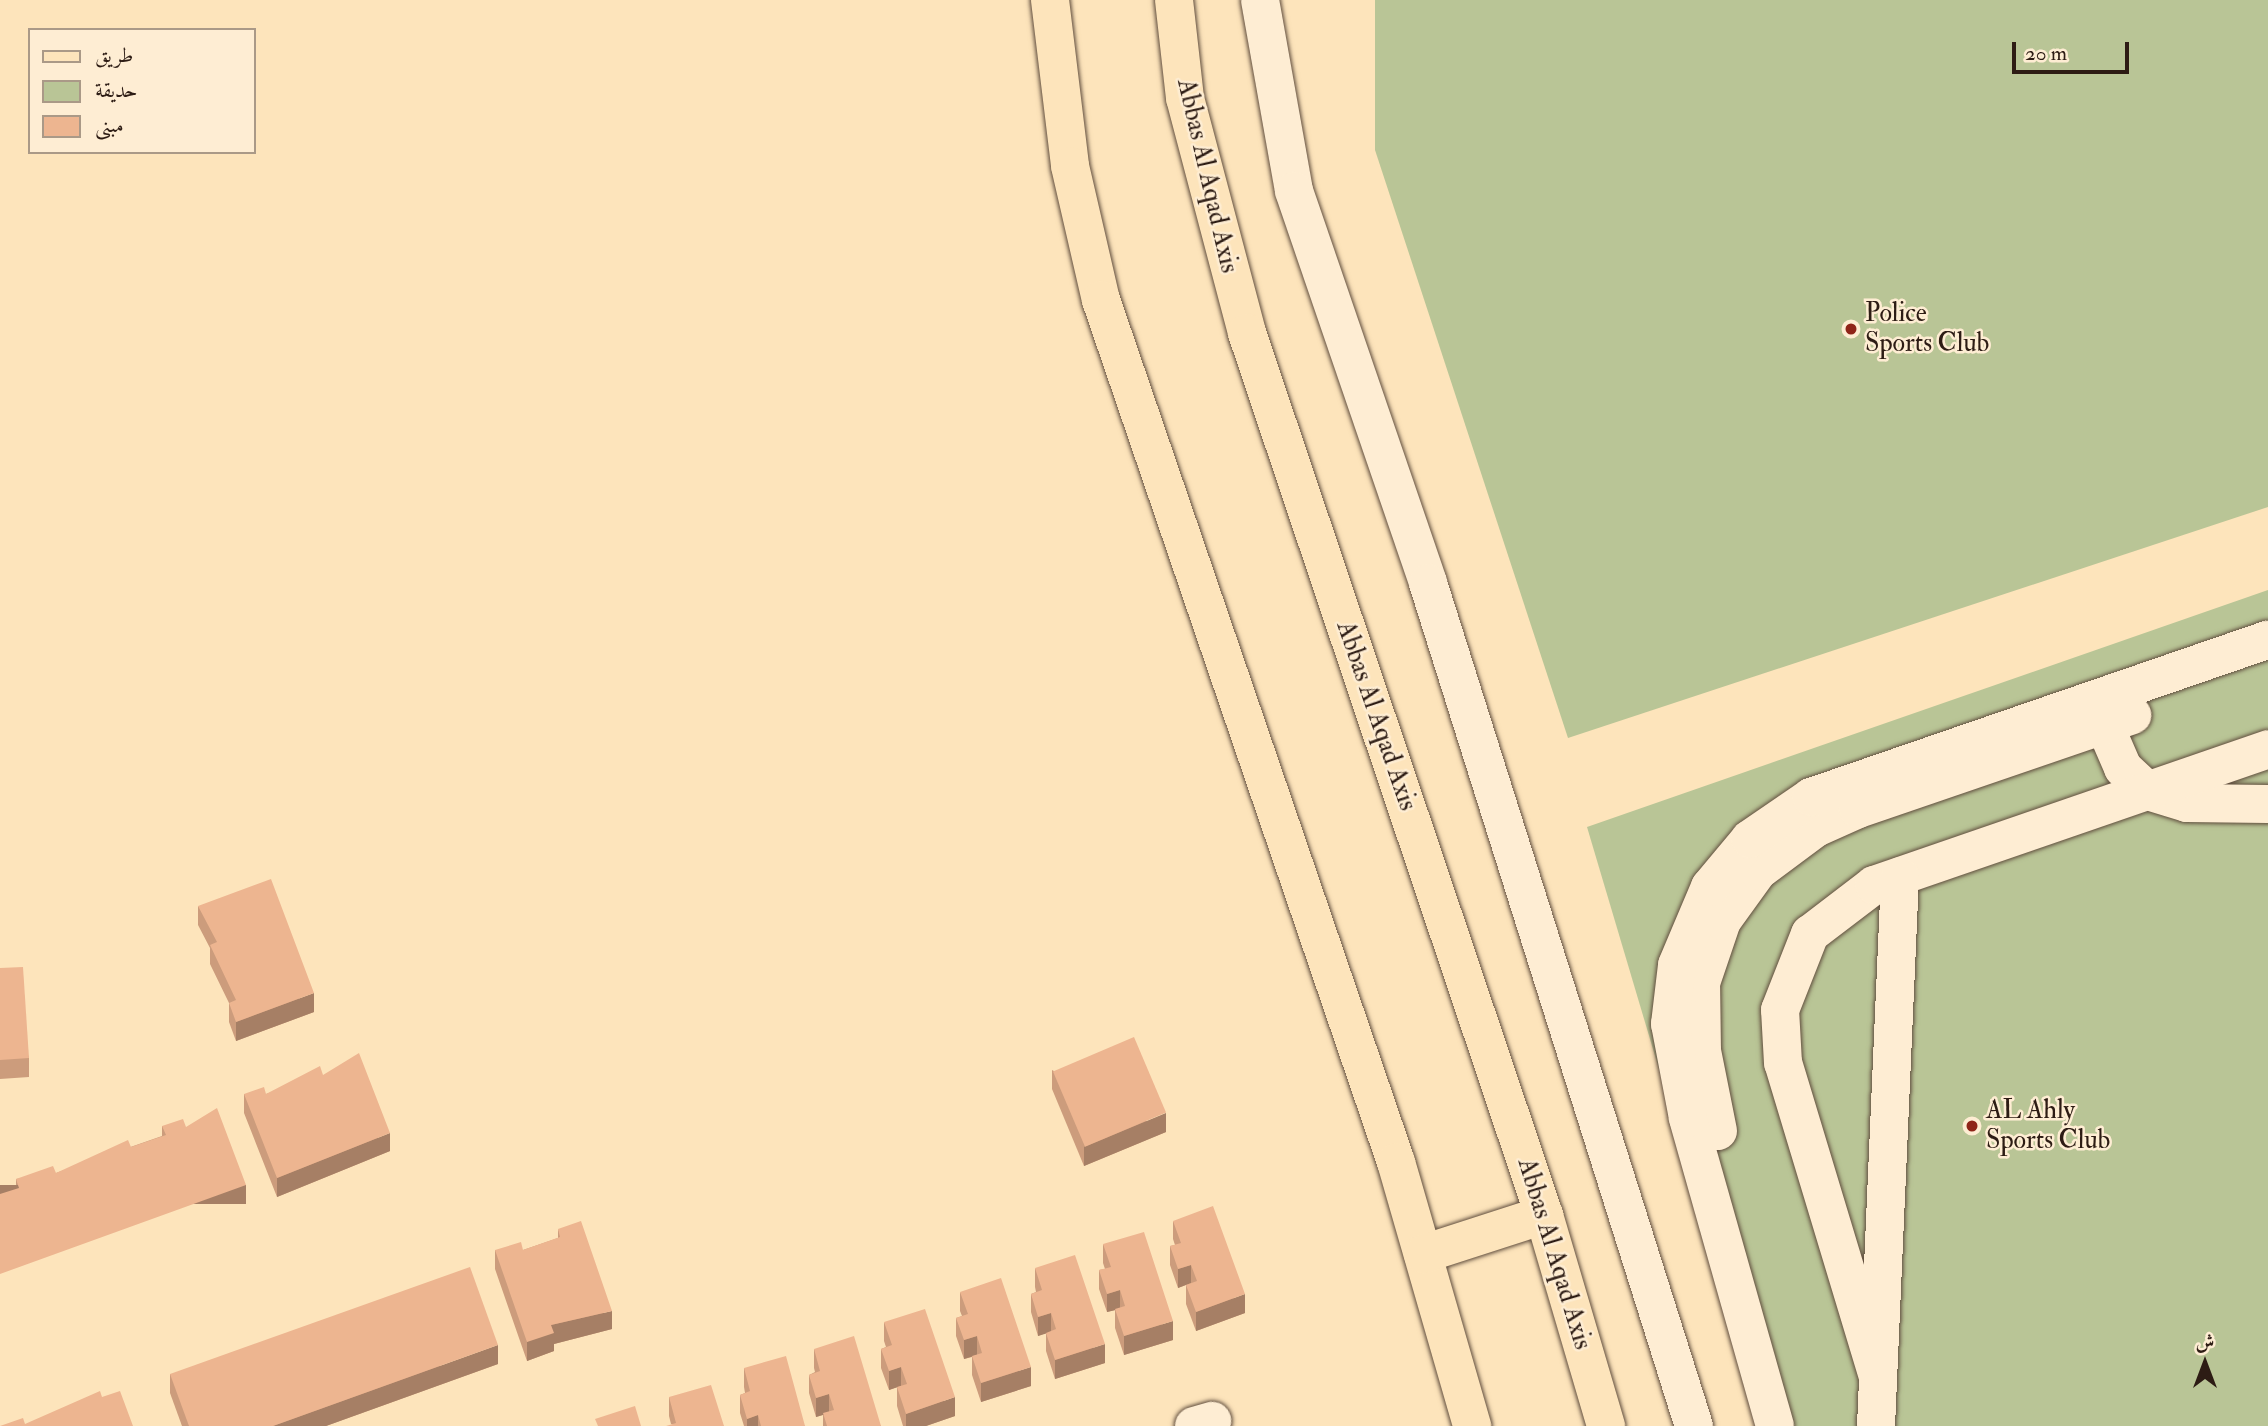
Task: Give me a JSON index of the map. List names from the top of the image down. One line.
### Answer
{"streets":{"main road":["Abbas Al Aqad Axis"]},"places":["Police Sports Club","AL Ahly Sports Club"],"legend":["طريق","حديقة","مبنى"],"scale_bar":"20 m","north":"top"}
